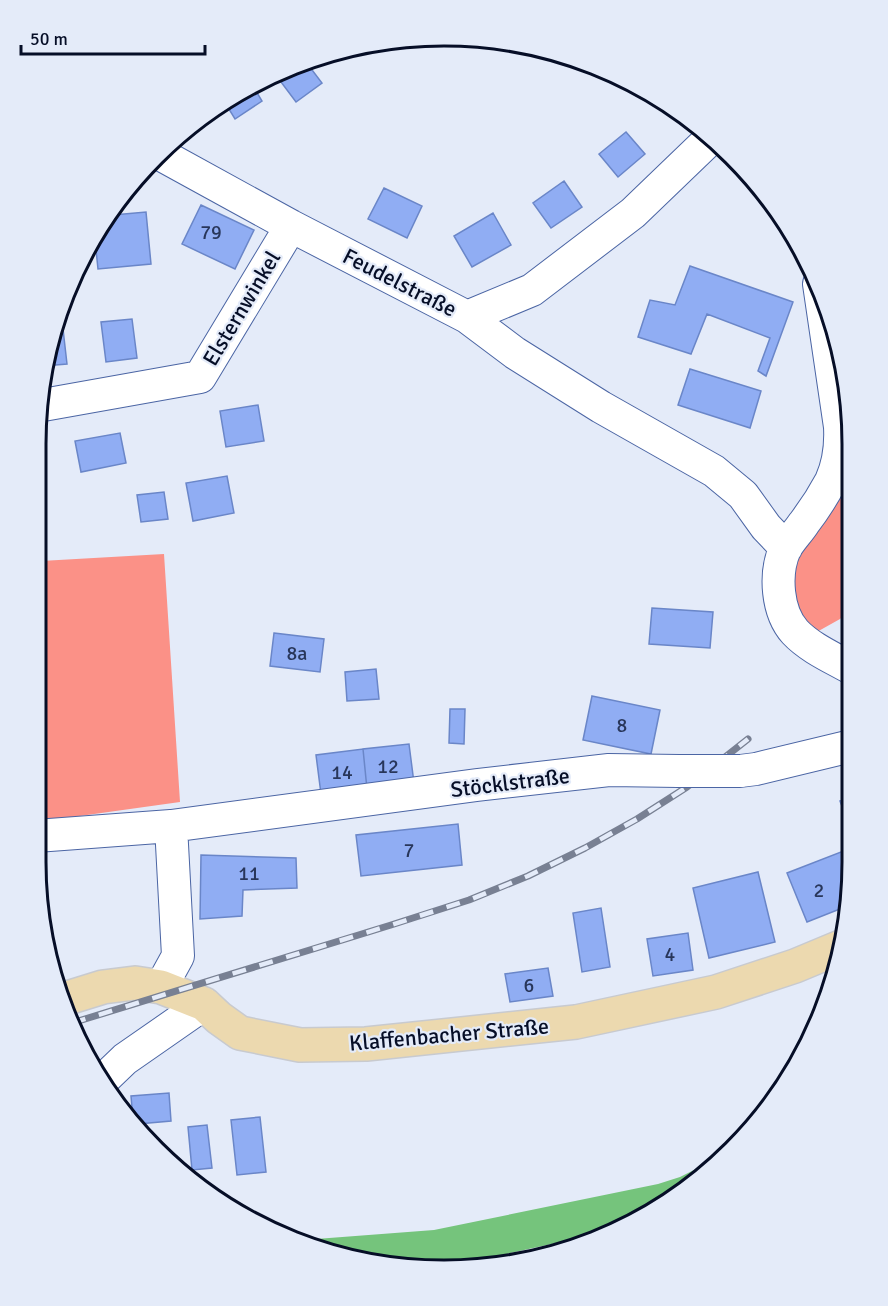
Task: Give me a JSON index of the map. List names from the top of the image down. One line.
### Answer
{"streets":{"main road":["Klaffenbacher Straße"],"street":["Feudelstraße","Elsternwinkel","Stöcklstraße"]},"crossings":[["Feudelstraße","Elsternwinkel"]],"house_numbers":["79","8a","8","12","14","7","11","2","4","6"],"scale_bar":"50 m"}
